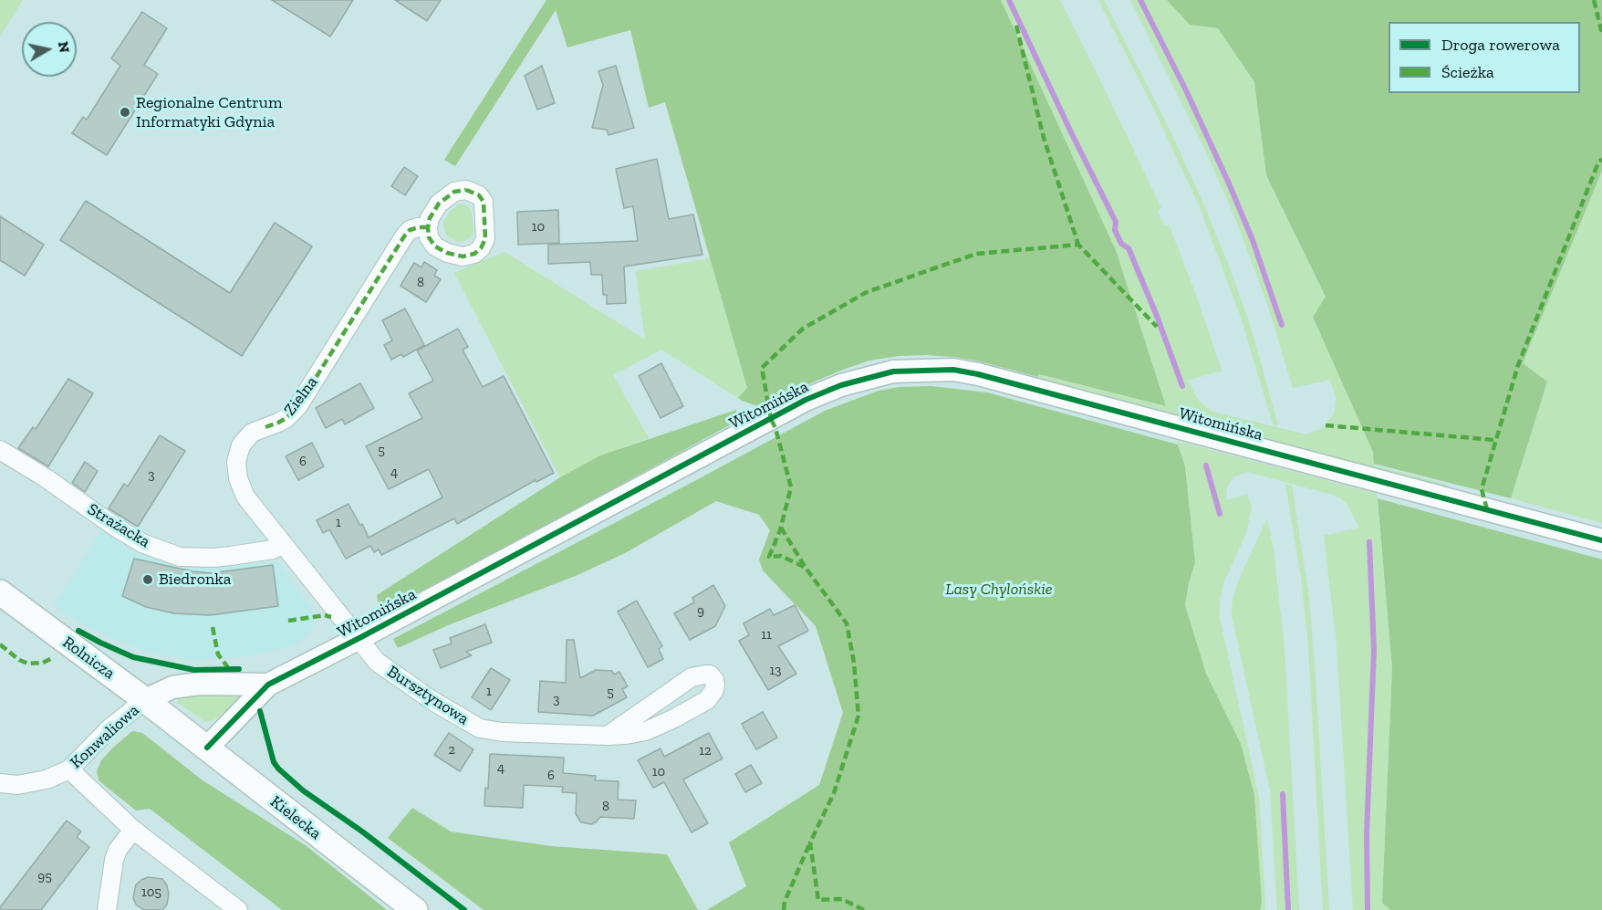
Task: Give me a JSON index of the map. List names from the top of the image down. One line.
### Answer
{"streets":{"main road":["Rolnicza","Kielecka"],"street":["Zielna","Witomińska","Strażacka","Bursztynowa","Konwaliowa"]},"crossings":[["Zielna","Witomińska"],["Zielna","Strażacka"],["Zielna","Bursztynowa"],["Witomińska","Rolnicza"],["Witomińska","Bursztynowa"],["Witomińska","Konwaliowa"],["Witomińska","Kielecka"],["Rolnicza","Konwaliowa"],["Rolnicza","Kielecka"]],"parks":["Lasy Chylońskie"],"places":["Regionalne Centrum Informatyki Gdynia","Biedronka"],"house_numbers":["10","8","5","6","4","3","1","9","11","13","1","5","3","2","12","4","10","6","8","95","105"],"legend":["Droga rowerowa","Ścieżka"],"north":"right"}
